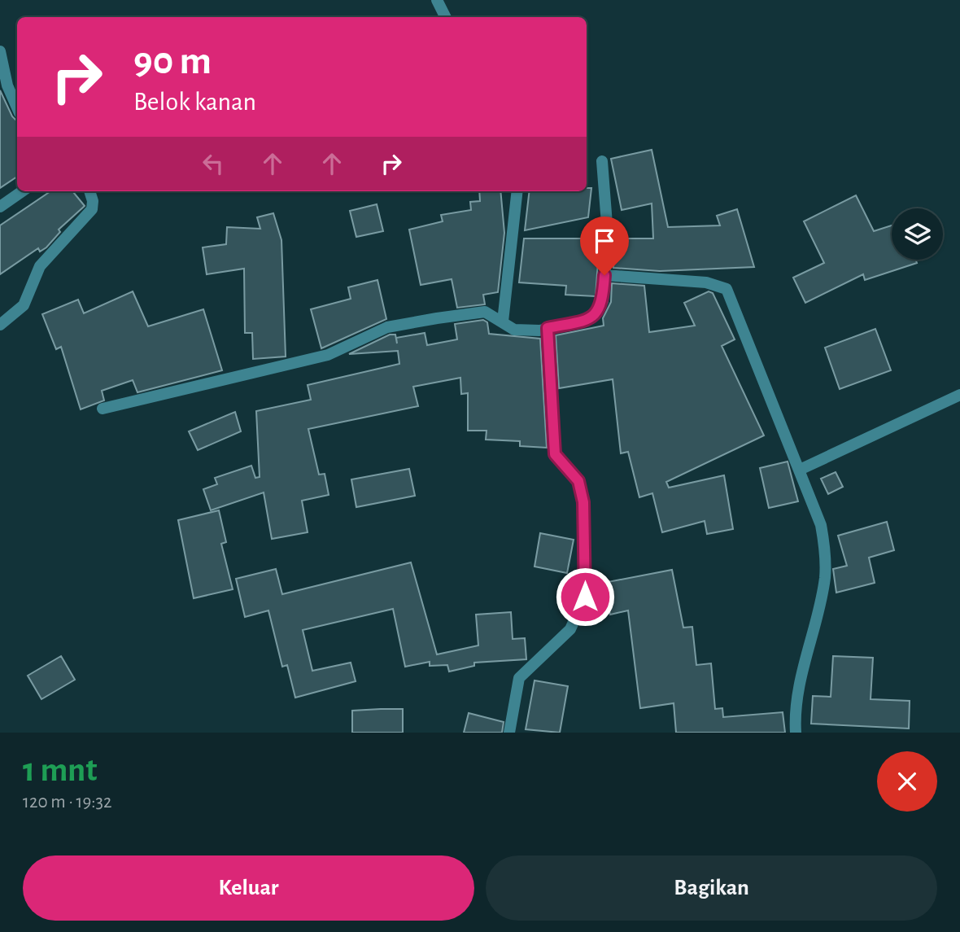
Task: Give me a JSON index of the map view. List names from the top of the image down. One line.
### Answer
{"page":{"turn":["90 m","Belok kanan"],"heading":["1 mnt","120 m · 19:32"],"buttons":["Keluar","Bagikan"]}}
